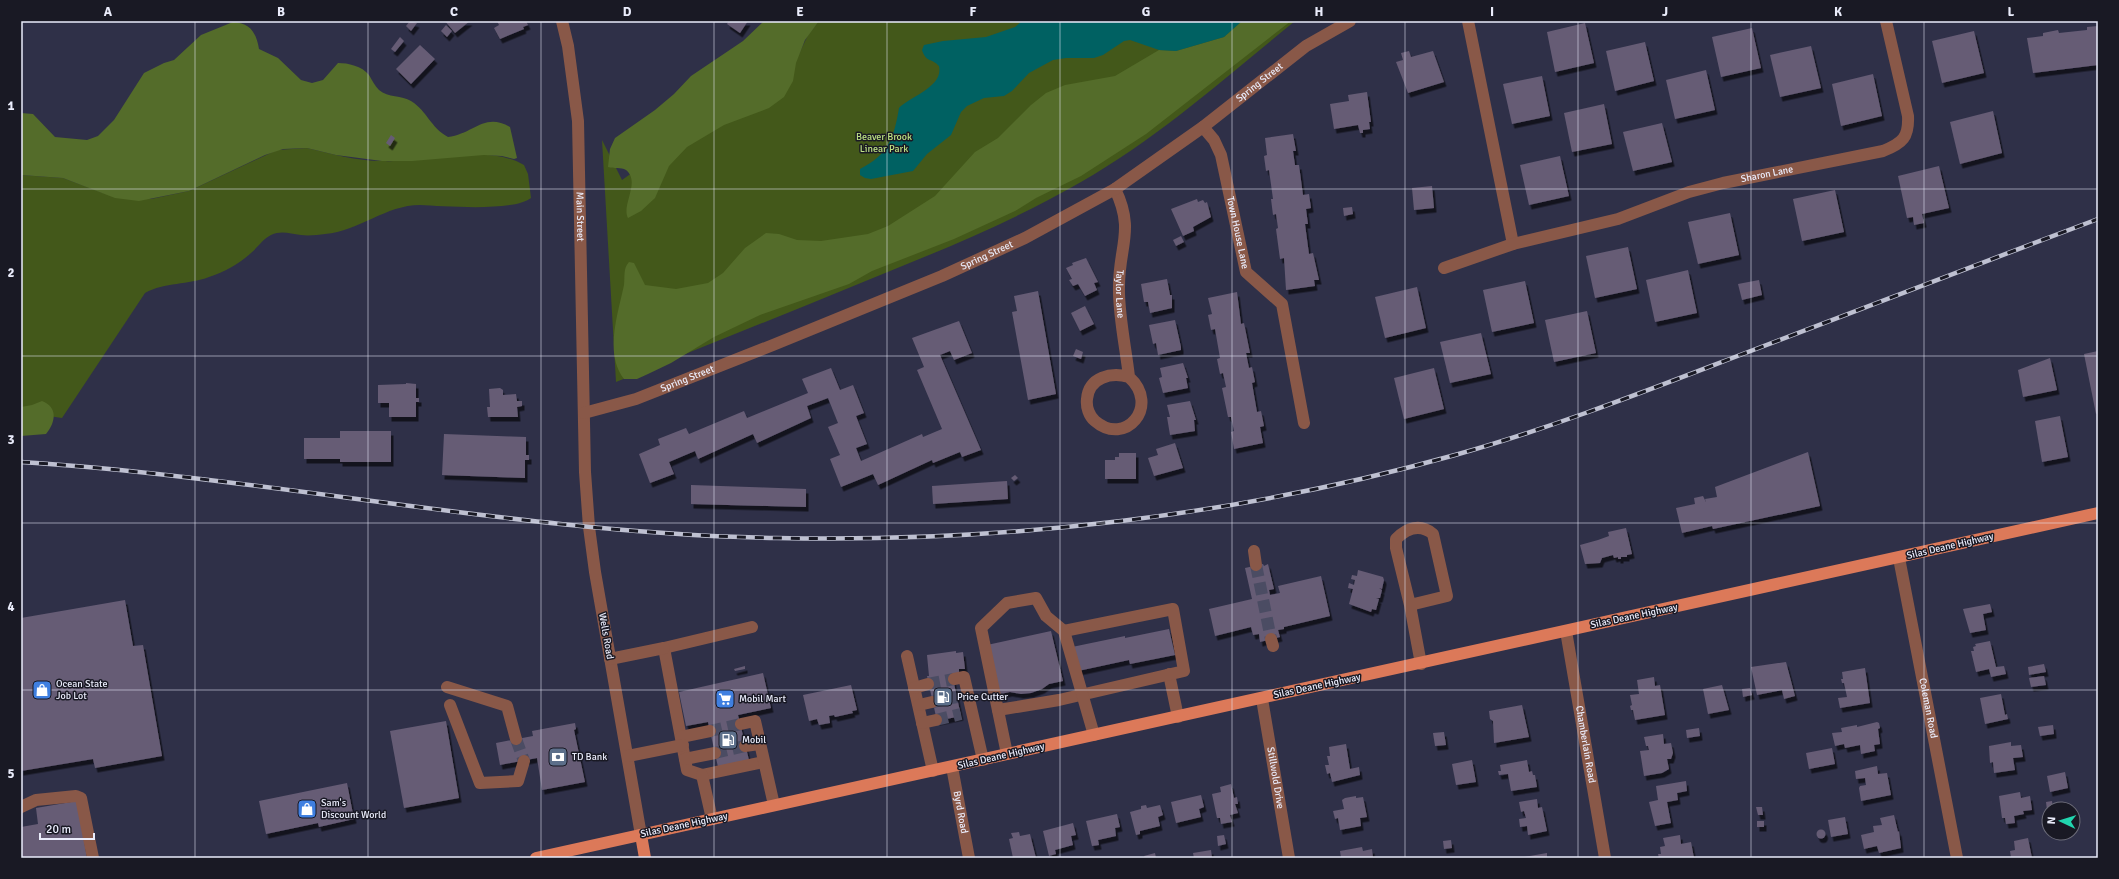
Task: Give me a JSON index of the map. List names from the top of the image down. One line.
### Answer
{"streets":{"main road":["Silas Deane Highway","Wells Road"],"street":["Spring Street","Sharon Lane","Main Street","Town House Lane","Taylor Lane","Coleman Road","Chamberlain Road","Stillwold Drive","Byrd Road"]},"crossings":[["Spring Street","Main Street"],["Spring Street","Town House Lane"],["Spring Street","Taylor Lane"],["Spring Street","Wells Road"],["Main Street","Wells Road"],["Silas Deane Highway","Wells Road"],["Silas Deane Highway","Coleman Road"],["Silas Deane Highway","Chamberlain Road"],["Silas Deane Highway","Stillwold Drive"],["Silas Deane Highway","Byrd Road"]],"parks":["Beaver Brook Linear Park"],"places":{"shop":["Ocean State Job Lot","Sam's Discount World"],"fuel station":["Price Cutter","Mobil"],"supermarket":["Mobil Mart"],"bank":["TD Bank"]},"scale_bar":"20 m","north":"left","grid":{"columns":["A","B","C","D","E","F","G","H","I","J","K","L"],"rows":["1","2","3","4","5"]}}
